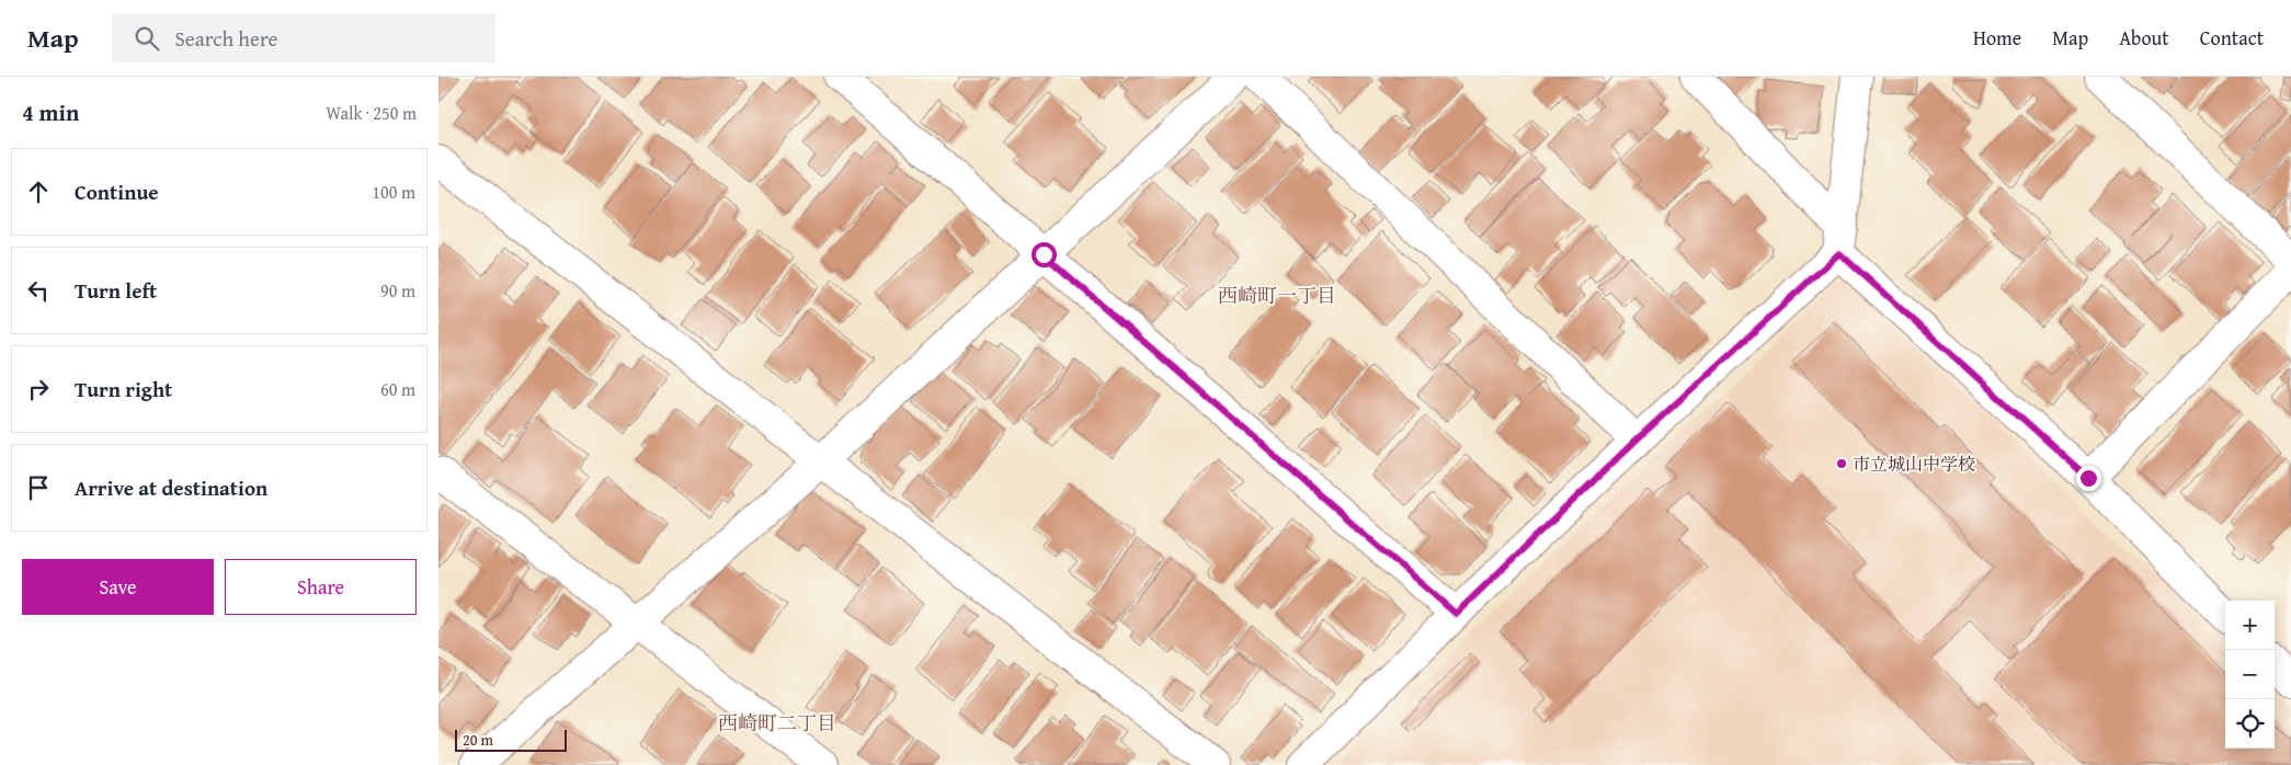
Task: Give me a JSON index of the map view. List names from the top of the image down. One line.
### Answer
{"districts":["西崎町一丁目","西崎町二丁目"],"places":["市立城山中学校"],"scale_bar":"20 m","page":{"header":"Map","search":"Search here","nav":["Home","Map","About","Contact"],"heading":["4 min","Walk · 250 m"],"list":[["Continue","100 m"],["Turn left","90 m"],["Turn right","60 m"],"Arrive at destination"],"buttons":["Save","Share"],"map_buttons":["+","−"],"scale":"20 m"}}
